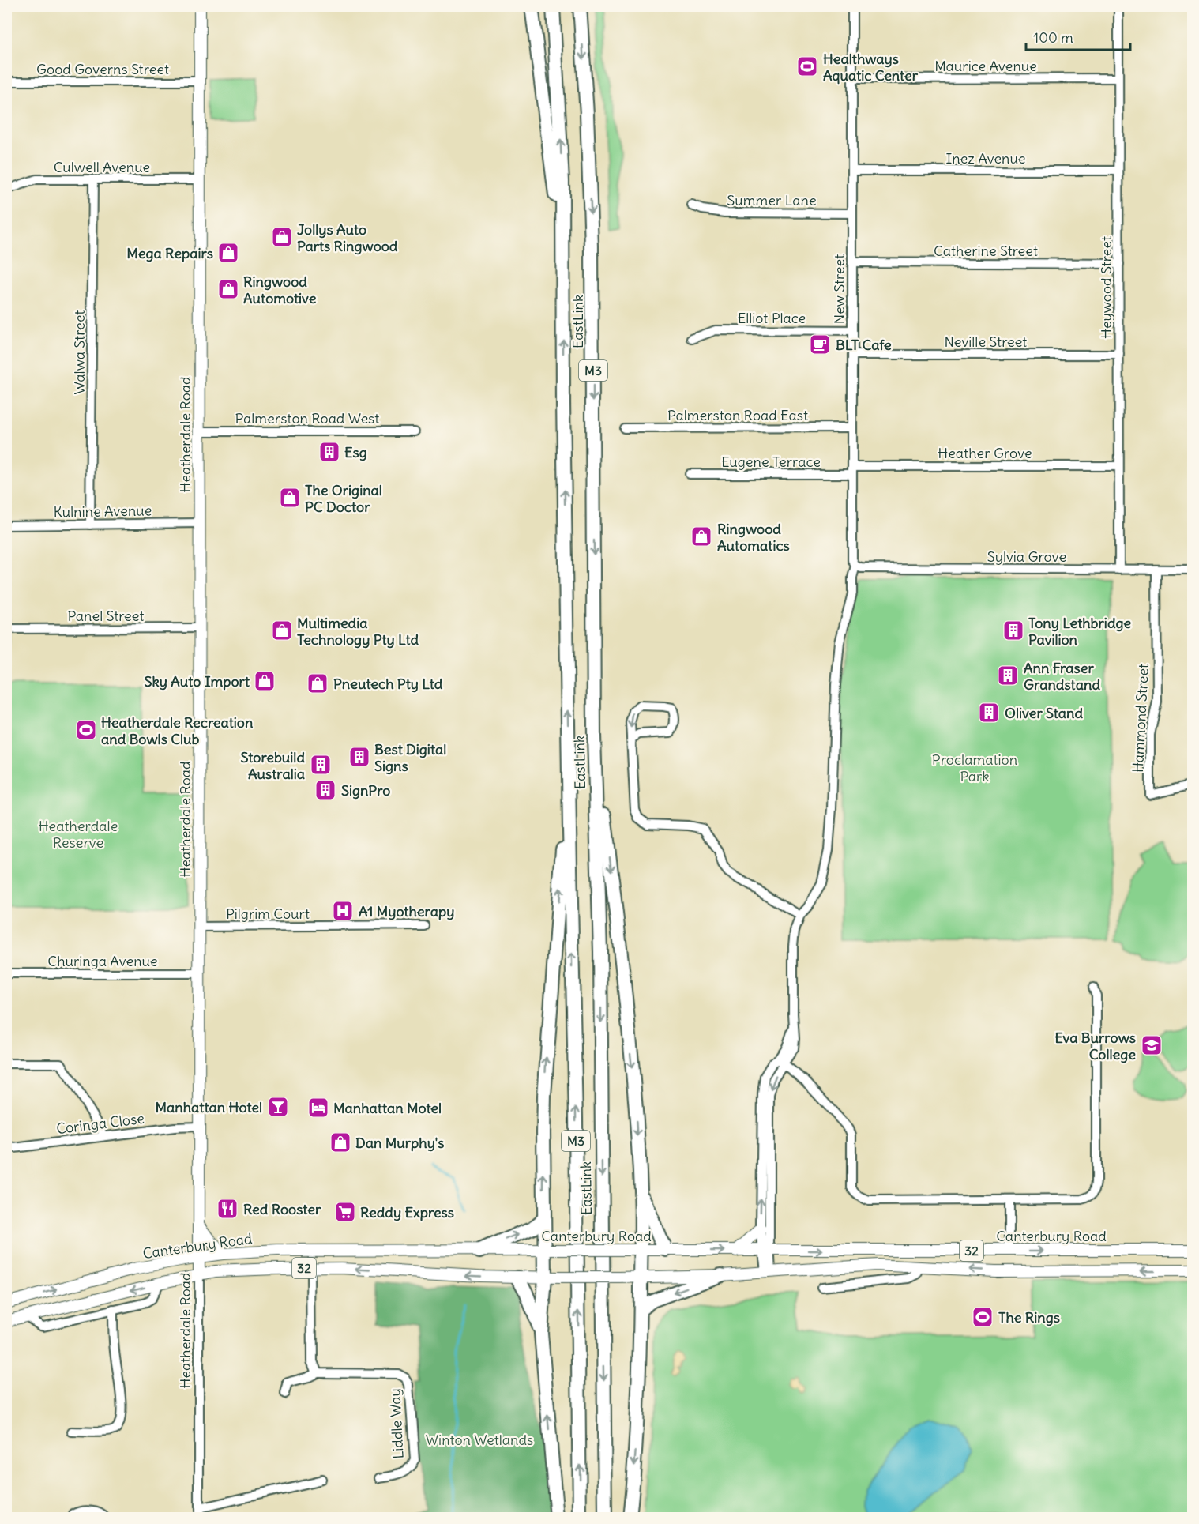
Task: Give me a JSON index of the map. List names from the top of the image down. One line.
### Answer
{"streets":{"highway":["EastLink","M3"],"main road":["Heatherdale Road","Canterbury Road","32"],"street":["Maurice Avenue","Good Governs Street","Inez Avenue","Culwell Avenue","Summer Lane","Catherine Street","Heywood Street","New Street","Elliot Place","Neville Street","Walwa Street","Palmerston Road East","Palmerston Road West","Heather Grove","Eugene Terrace","Kulnine Avenue","Sylvia Grove","Panel Street","Hammond Street","Pilgrim Court","Churinga Avenue","Coringa Close","Liddle Way"]},"crossings":[["Maurice Avenue","Heywood Street"],["Maurice Avenue","New Street"],["Good Governs Street","Heatherdale Road"],["Inez Avenue","Heywood Street"],["Inez Avenue","New Street"],["Culwell Avenue","Walwa Street"],["Culwell Avenue","Heatherdale Road"],["Summer Lane","New Street"],["Catherine Street","Heywood Street"],["Catherine Street","New Street"],["Heywood Street","Neville Street"],["Heywood Street","Heather Grove"],["Heywood Street","Sylvia Grove"],["New Street","Elliot Place"],["New Street","Neville Street"],["New Street","Palmerston Road East"],["New Street","Heather Grove"],["New Street","Eugene Terrace"],["New Street","Sylvia Grove"],["Walwa Street","Kulnine Avenue"],["Palmerston Road West","Heatherdale Road"],["Heatherdale Road","Kulnine Avenue"],["Heatherdale Road","Panel Street"],["Heatherdale Road","Pilgrim Court"],["Heatherdale Road","Churinga Avenue"],["Heatherdale Road","Coringa Close"],["Heatherdale Road","Canterbury Road"],["Heather Grove","Eugene Terrace"],["Sylvia Grove","Hammond Street"]],"parks":["Proclamation Park","Heatherdale Reserve","Winton Wetlands"],"places":{"sports":["Healthways Aquatic Center","Heatherdale Recreation and Bowls Club","The Rings"],"shop":["Jollys Auto Parts Ringwood","Mega Repairs","Ringwood Automotive","The Original PC Doctor","Ringwood Automatics","Multimedia Technology Pty Ltd","Sky Auto Import","Pneutech Pty Ltd","Dan Murphy's"],"cafe":["BLT Cafe"],"building":["Esg","Tony Lethbridge Pavilion","Ann Fraser Grandstand","Oliver Stand","Best Digital Signs","Storebuild Australia","SignPro"],"hospital":["A1 Myotherapy"],"school or university":["Eva Burrows College"],"bar":["Manhattan Hotel"],"hotel":["Manhattan Motel"],"restaurant":["Red Rooster"],"supermarket":["Reddy Express"]},"scale_bar":"100 m"}
